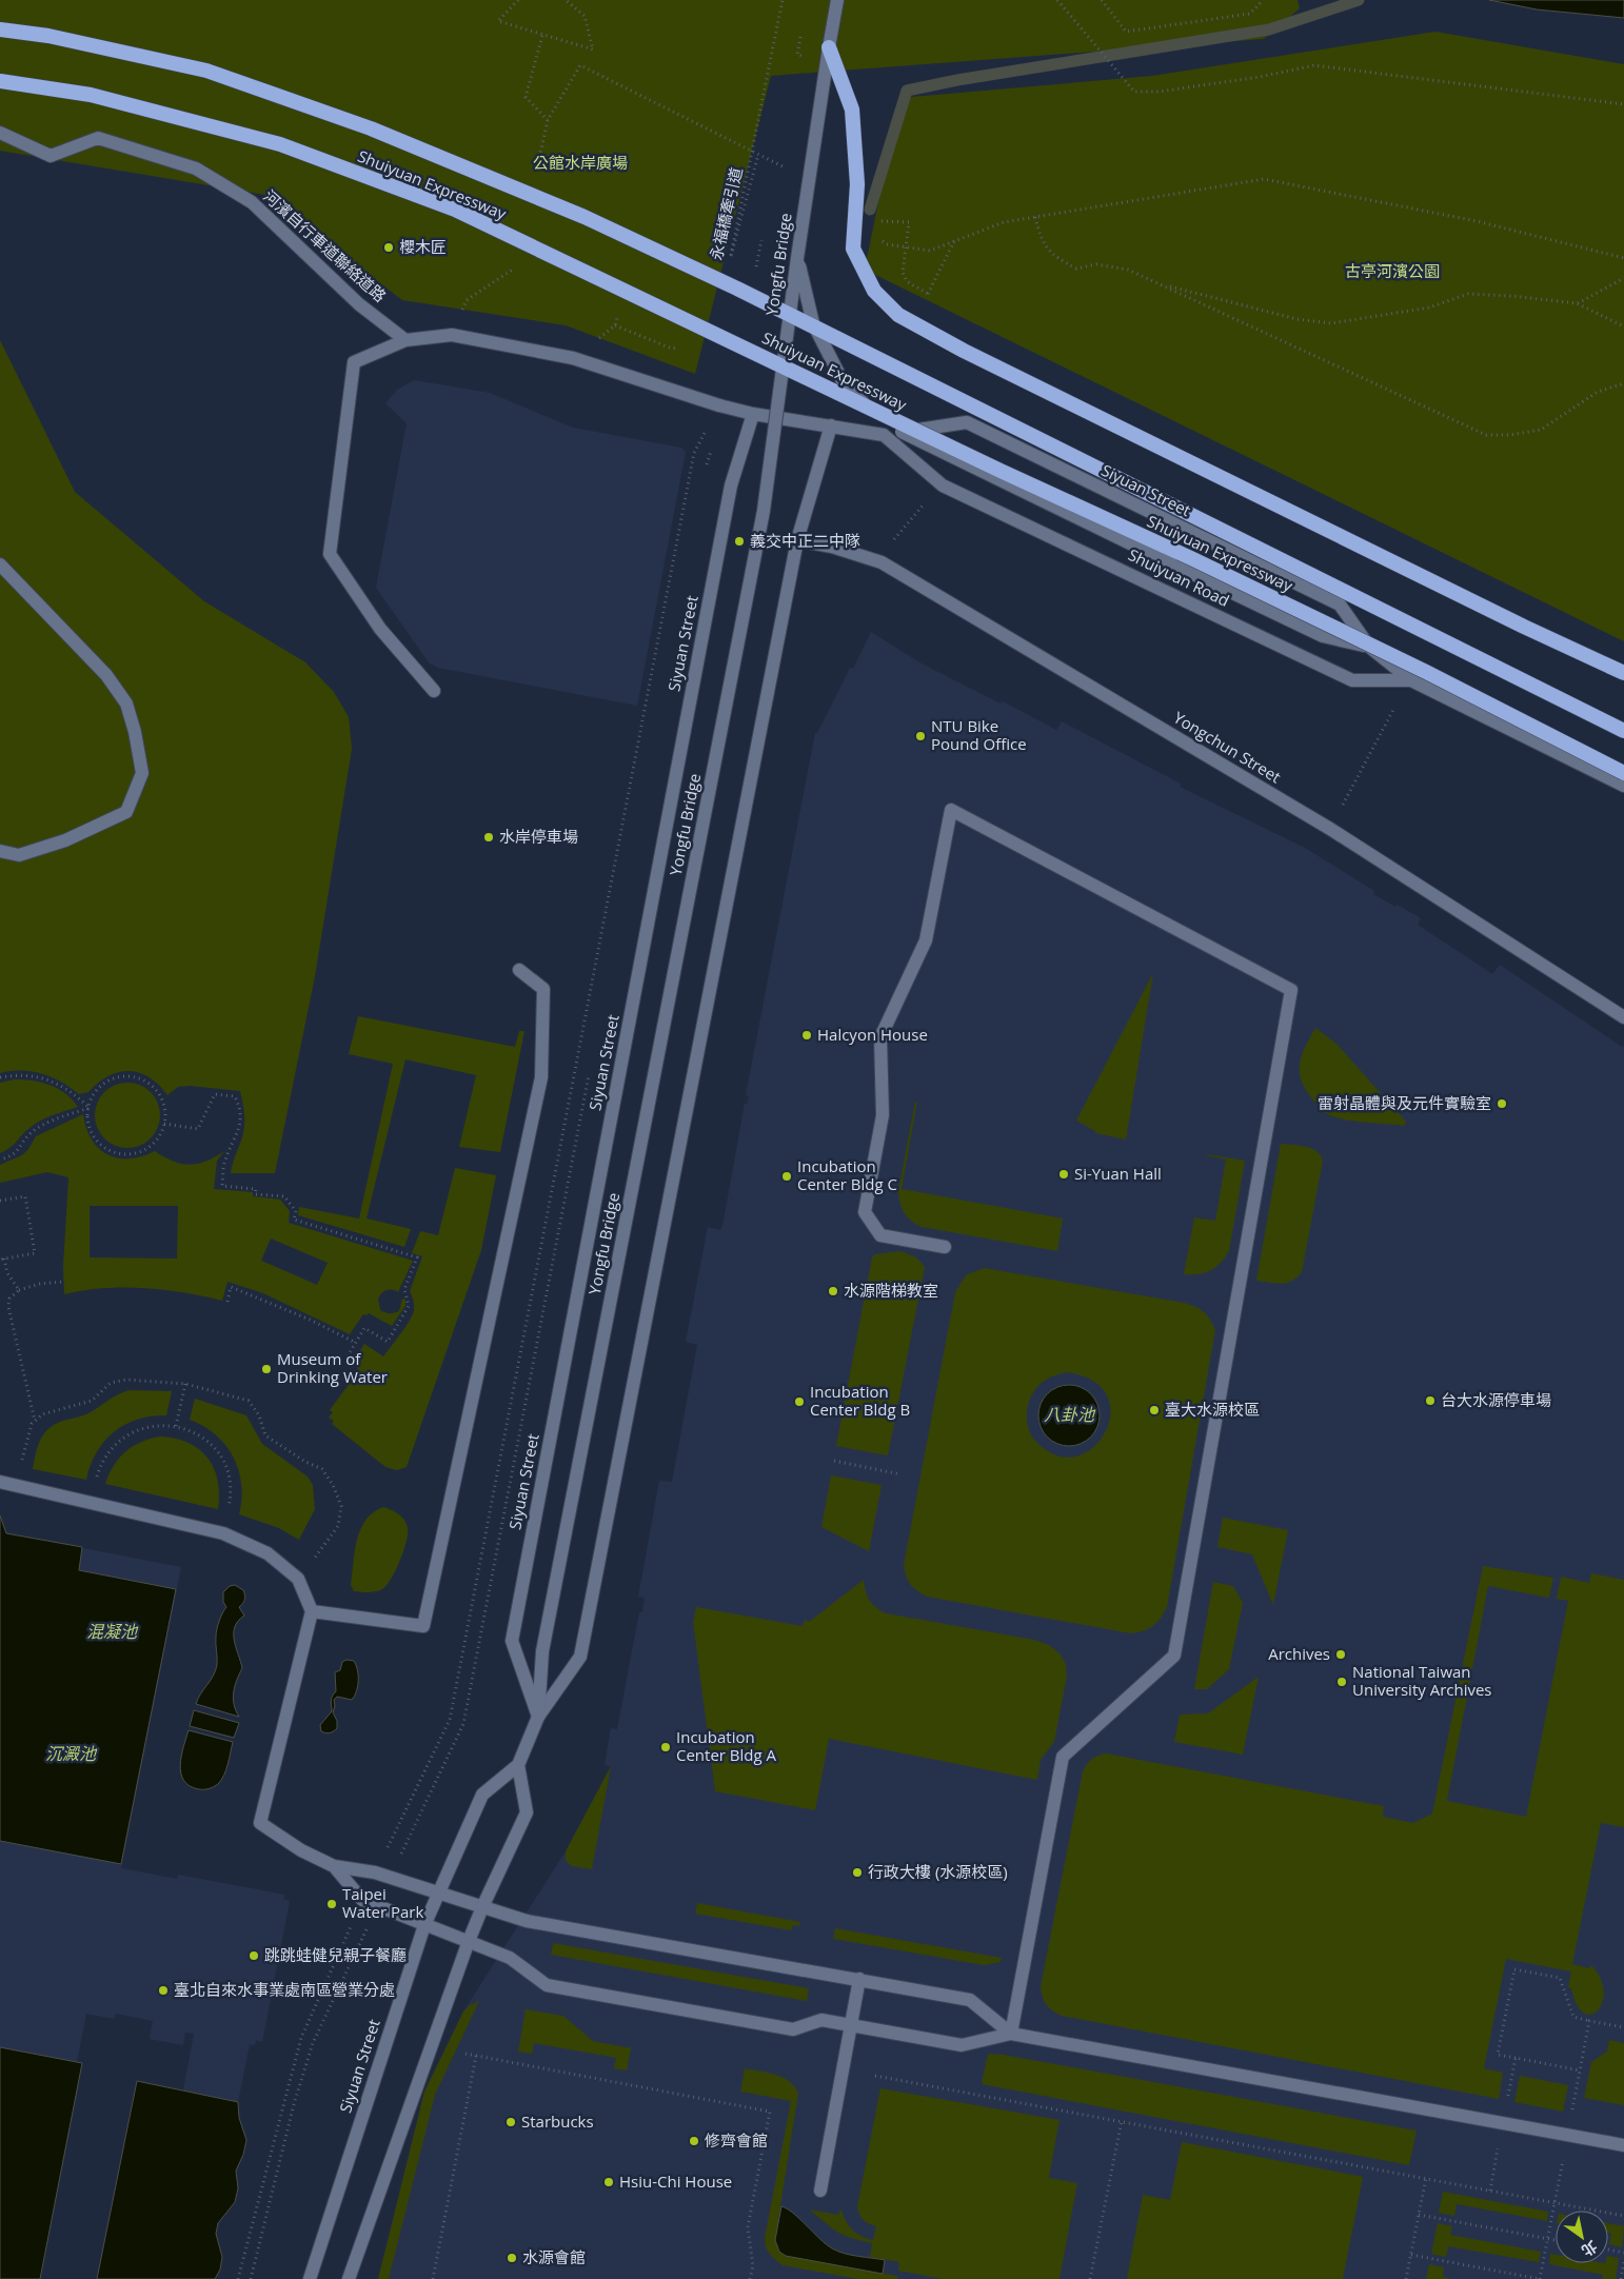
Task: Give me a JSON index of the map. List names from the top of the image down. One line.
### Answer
{"streets":{"highway":["Shuiyuan Expressway"],"street":["河濱自行車道聯絡道路","Yongfu Bridge","Siyuan Street","Shuiyuan Road","Yongchun Street"],"path":["永福橋牽引道"]},"crossings":[["河濱自行車道聯絡道路","Shuiyuan Road"],["Yongfu Bridge","Siyuan Street"],["Siyuan Street","Shuiyuan Road"],["Siyuan Street","Yongchun Street"]],"water":["八卦池","混凝池","沉澱池"],"parks":["公館水岸廣場","古亭河濱公園"],"places":["櫻木匠","義交中正二中隊","NTU Bike Pound Office","水岸停車場","Halcyon House","雷射晶體與及元件實驗室","Si-Yuan Hall","Incubation Center Bldg C","水源階梯教室","Museum of Drinking Water","台大水源停車場","Incubation Center Bldg B","臺大水源校區","Archives","National Taiwan University Archives","Incubation Center Bldg A","行政大樓 (水源校區)","Taipei Water Park","跳跳蛙健兒親子餐廳","臺北自來水事業處南區營業分處","Starbucks","修齊會館","Hsiu-Chi House","水源會館"],"north":"bottom right"}
